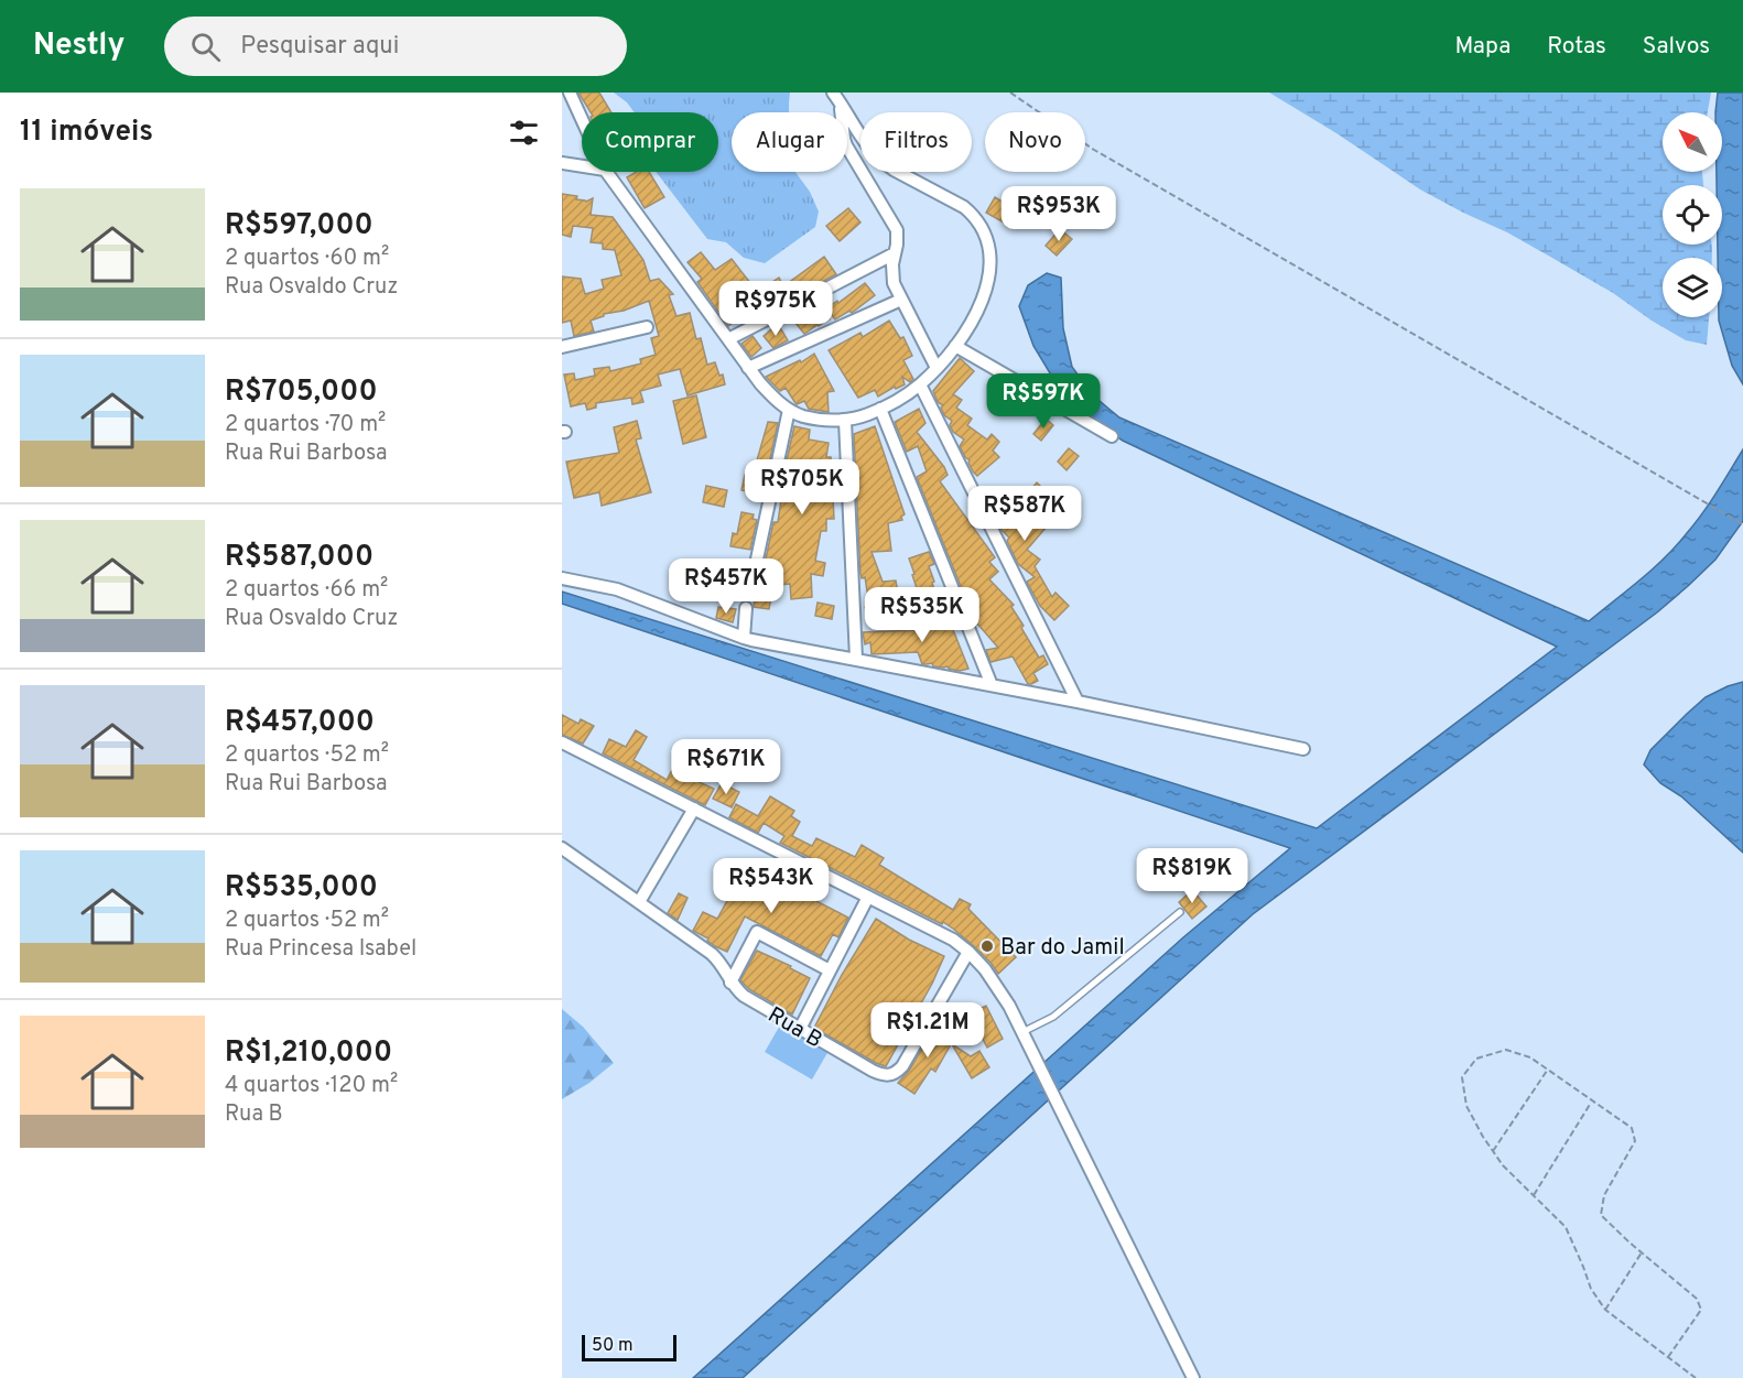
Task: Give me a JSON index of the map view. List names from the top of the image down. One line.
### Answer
{"streets":{"street":["Rua B"]},"places":["Bar do Jamil"],"scale_bar":"50 m","north":"top left","page":{"header":"Nestly","search":"Pesquisar aqui","nav":["Mapa","Rotas","Salvos"],"heading":"11 imóveis","chip":["Comprar","Alugar","Filtros","Novo"],"list":[{"name":"R$597,000","note":"2 quartos · 60 m² · Rua Osvaldo Cruz"},{"name":"R$705,000","note":"2 quartos · 70 m² · Rua Rui Barbosa"},{"name":"R$587,000","note":"2 quartos · 66 m² · Rua Osvaldo Cruz"},{"name":"R$457,000","note":"2 quartos · 52 m² · Rua Rui Barbosa"},{"name":"R$535,000","note":"2 quartos · 52 m² · Rua Princesa Isabel"},{"name":"R$1,210,000","note":"4 quartos · 120 m² · Rua B"}],"price":["R$953K","R$975K","R$597K","R$705K","R$587K","R$457K","R$535K","R$671K","R$819K","R$543K","R$1.21M"],"scale":"50 m"}}
